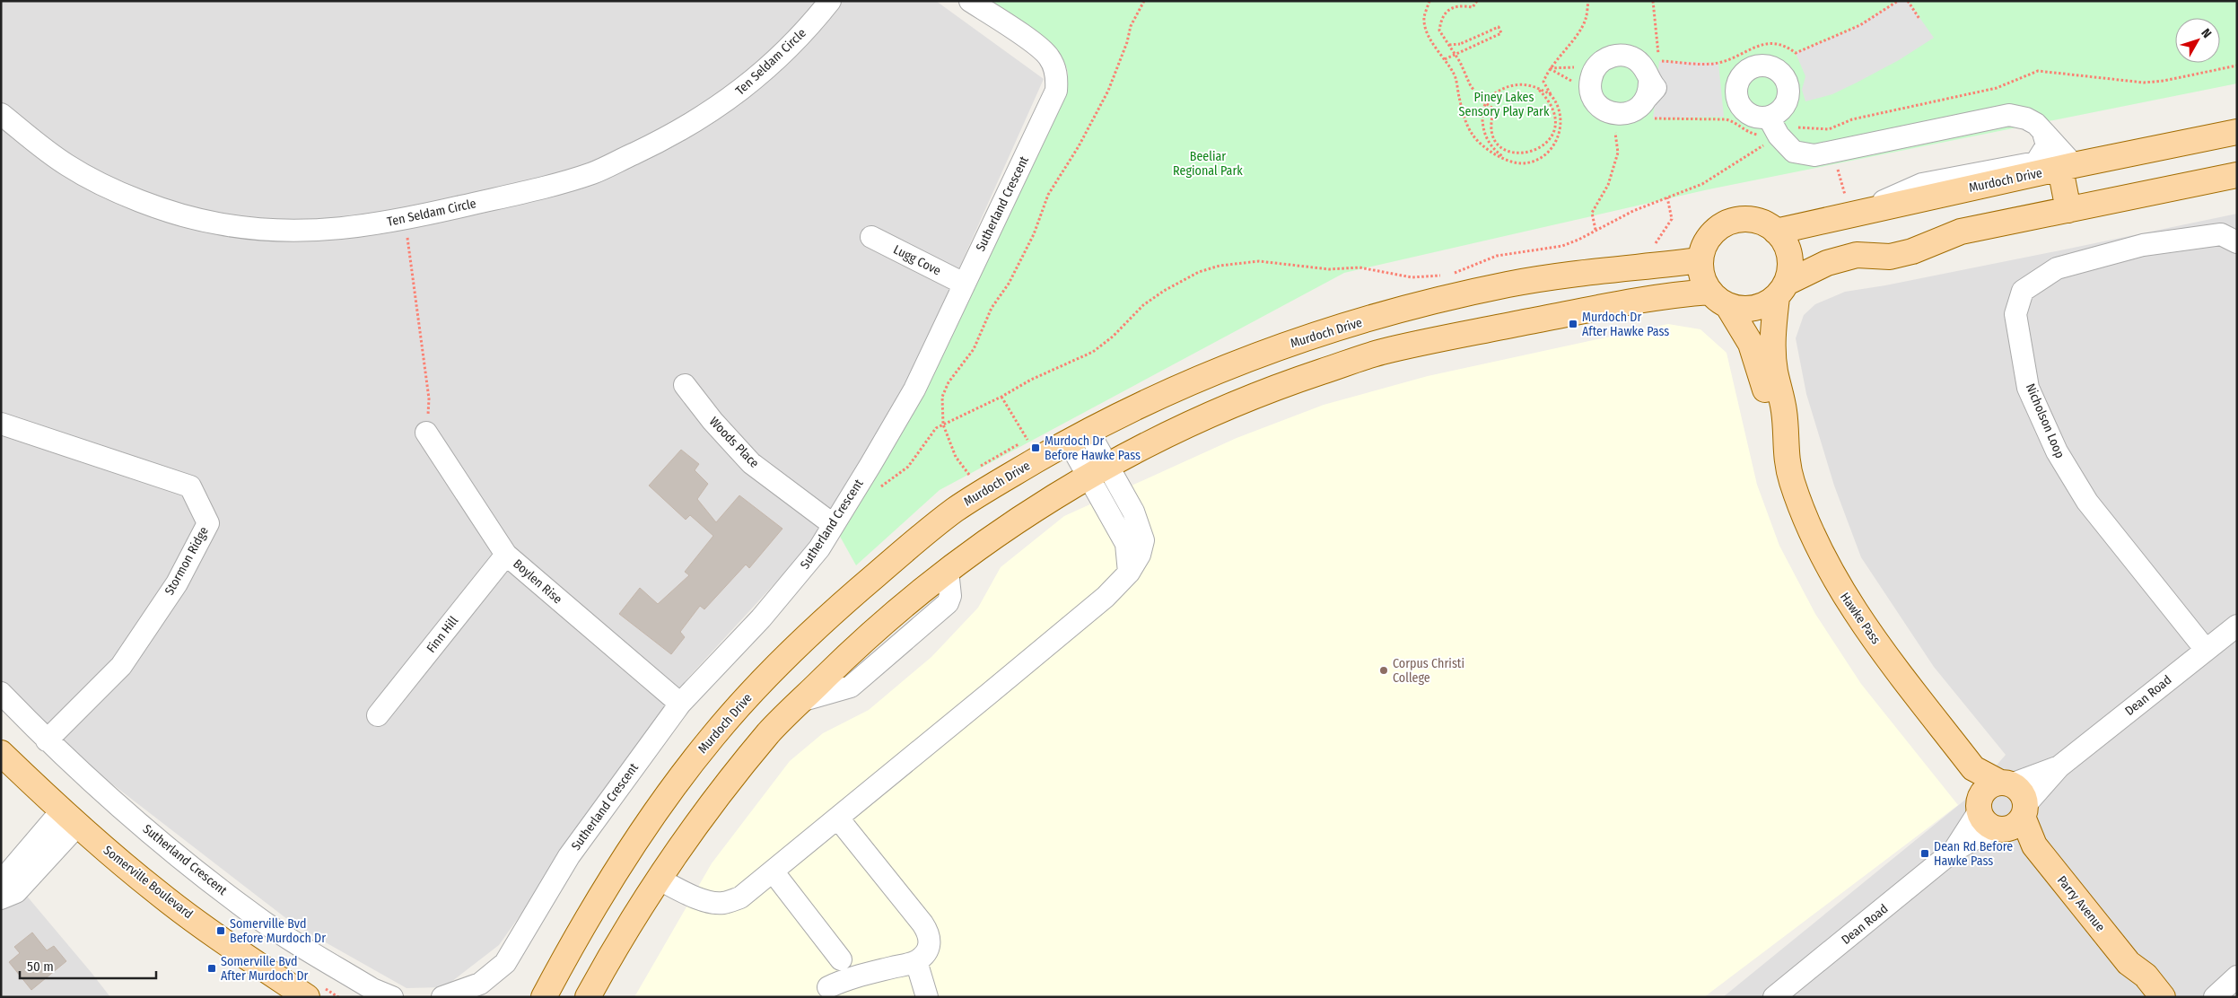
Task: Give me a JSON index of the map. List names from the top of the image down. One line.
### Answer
{"streets":{"main road":["Murdoch Drive","Hawke Pass","Somerville Boulevard","Parry Avenue"],"street":["Ten Seldam Circle","Sutherland Crescent","Lugg Cove","Nicholson Loop","Woods Place","Stormon Ridge","Boylen Rise","Finn Hill","Dean Road"]},"crossings":[["Murdoch Drive","Hawke Pass"],["Sutherland Crescent","Lugg Cove"],["Sutherland Crescent","Woods Place"],["Sutherland Crescent","Stormon Ridge"],["Sutherland Crescent","Boylen Rise"],["Nicholson Loop","Dean Road"],["Boylen Rise","Finn Hill"],["Hawke Pass","Dean Road"],["Hawke Pass","Parry Avenue"],["Dean Road","Parry Avenue"]],"parks":["Piney Lakes Sensory Play Park","Beeliar Regional Park"],"places":{"transit":["Murdoch Dr After Hawke Pass","Murdoch Dr Before Hawke Pass","Dean Rd Before Hawke Pass","Somerville Bvd Before Murdoch Dr","Somerville Bvd After Murdoch Dr"],"other":["Corpus Christi College"]},"scale_bar":"50 m","north":"top right"}
